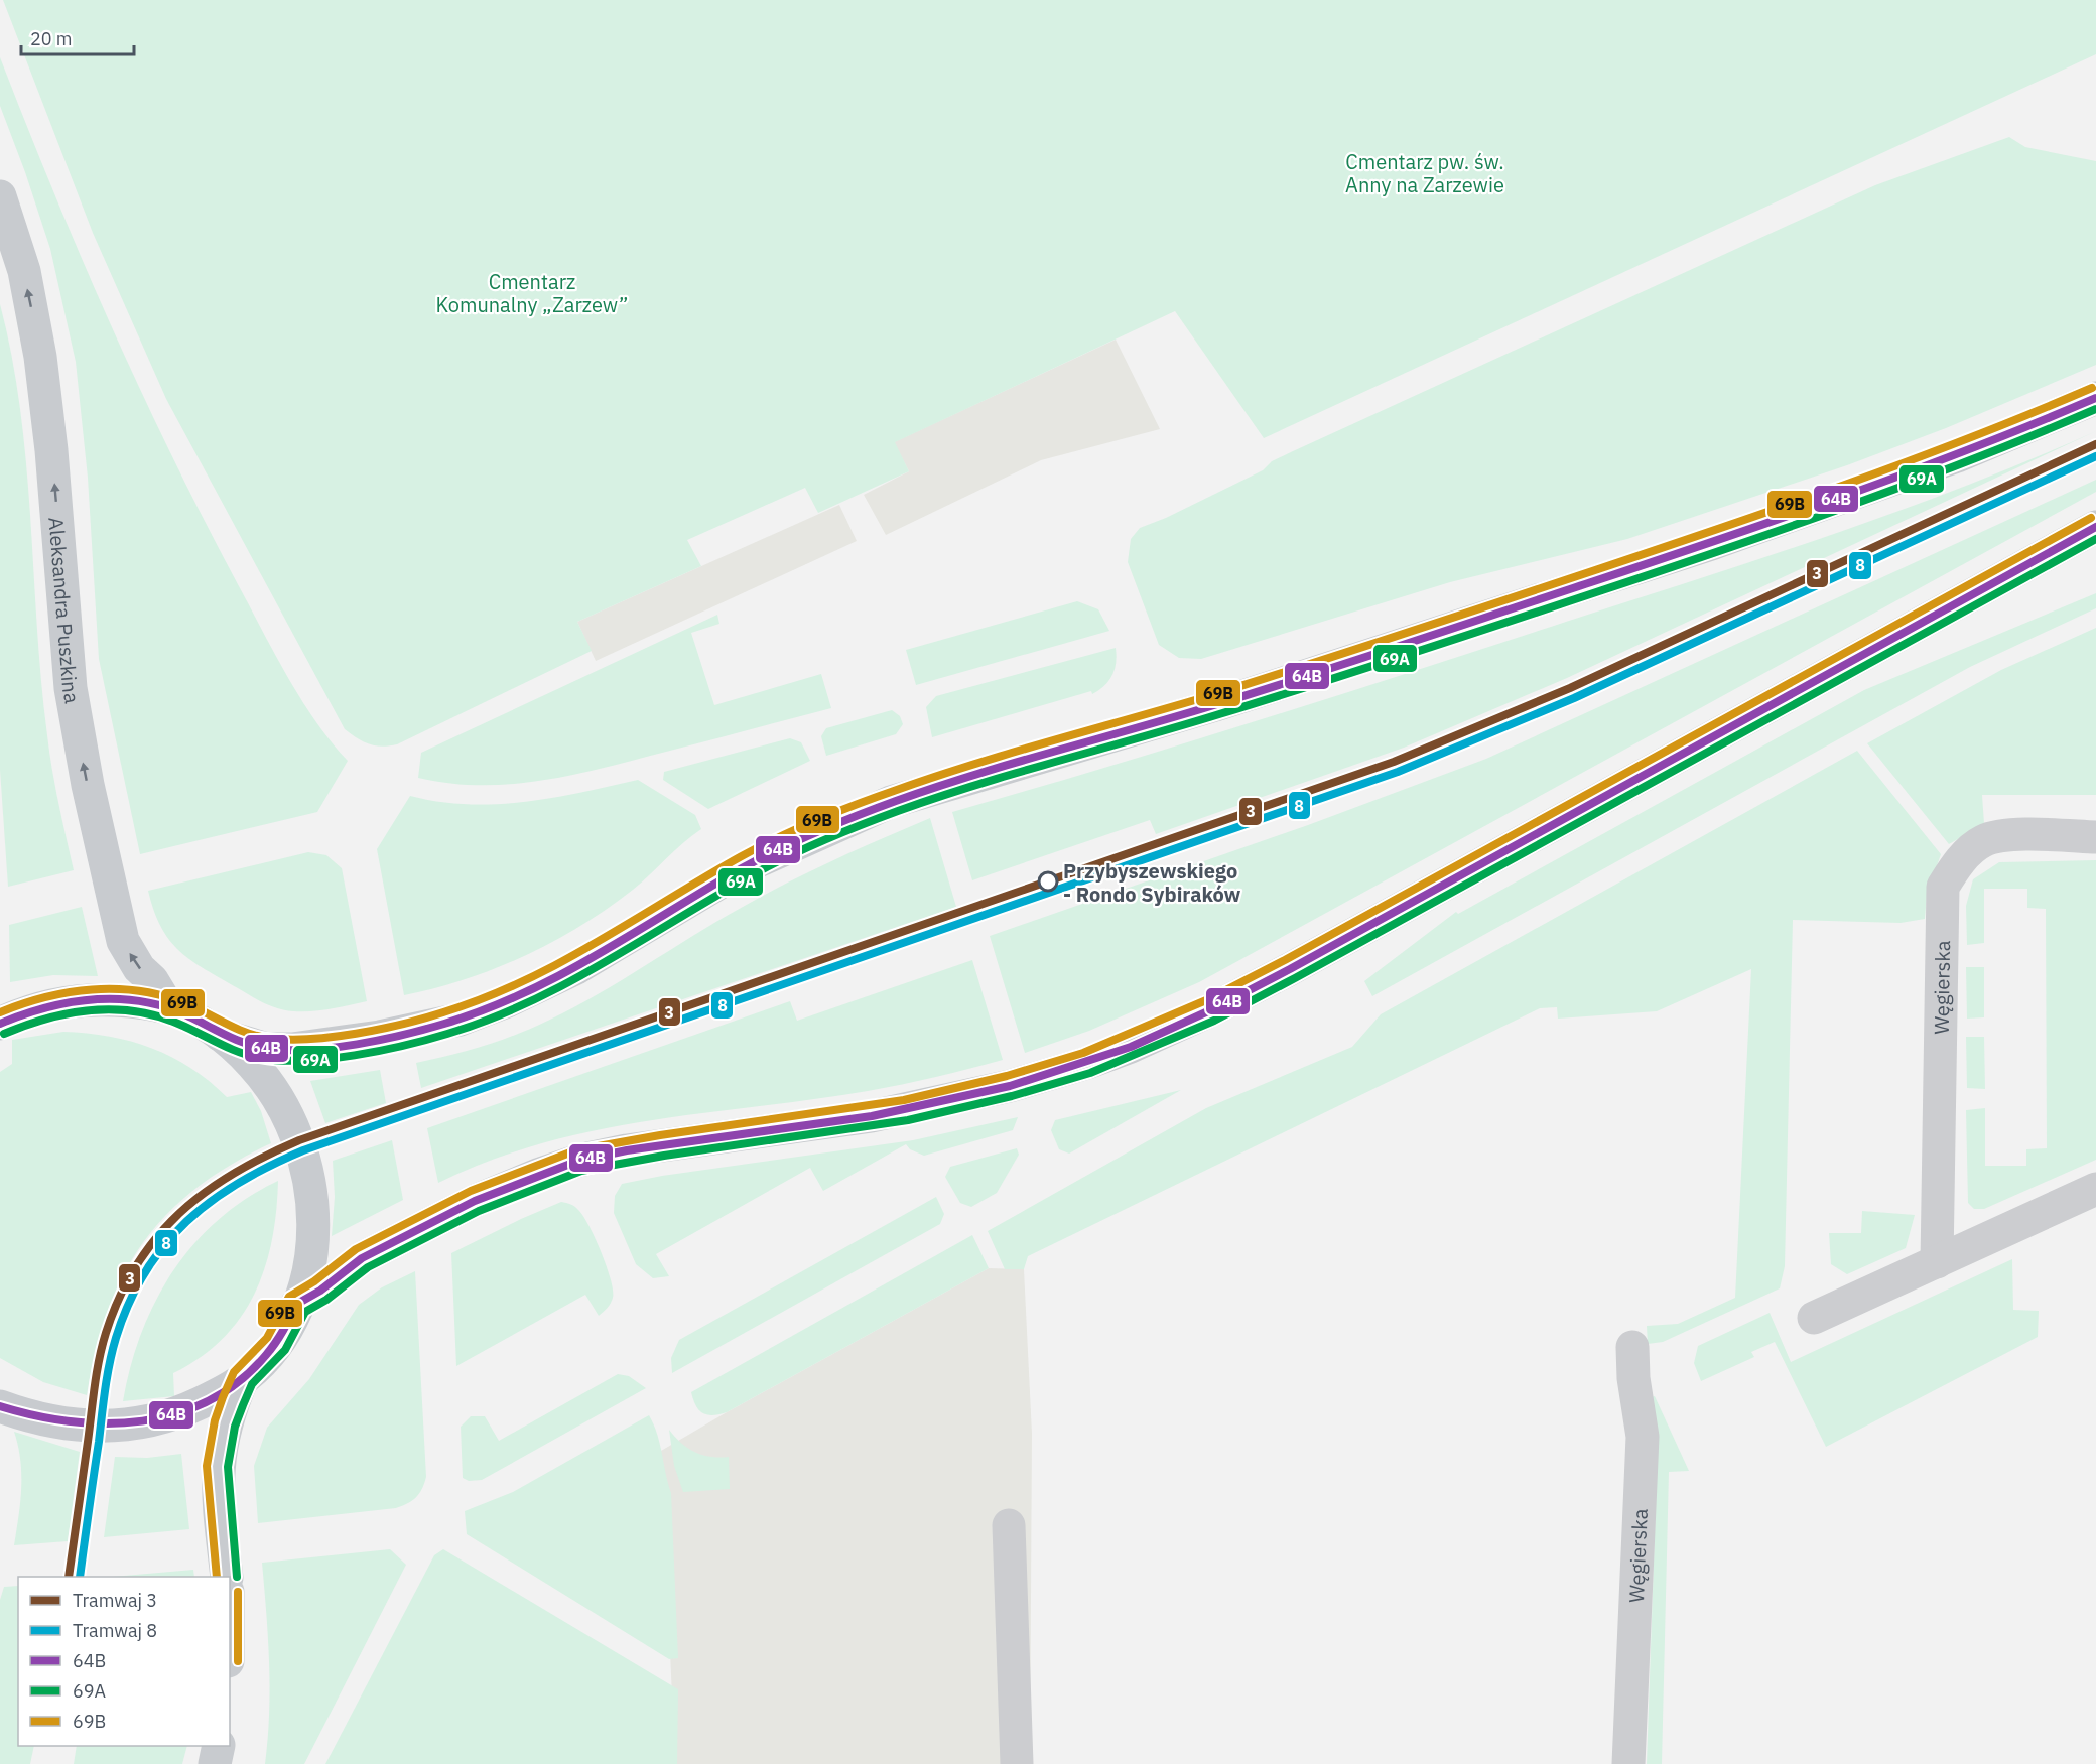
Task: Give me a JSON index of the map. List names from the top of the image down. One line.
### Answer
{"streets":{"main road":["Aleksandra Puszkina"],"street":["Węgierska"]},"one_way":["Aleksandra Puszkina"],"parks":["Cmentarz pw. św. Anny na Zarzewie","Cmentarz Komunalny „Zarzew”"],"places":["Przybyszewskiego - Rondo Sybiraków"],"lines":["transit line 69B","transit line 64B","transit line 69A","tram line 3","tram line 8"],"legend":["Tramwaj 3","Tramwaj 8","64B","69A","69B"],"scale_bar":"20 m"}
